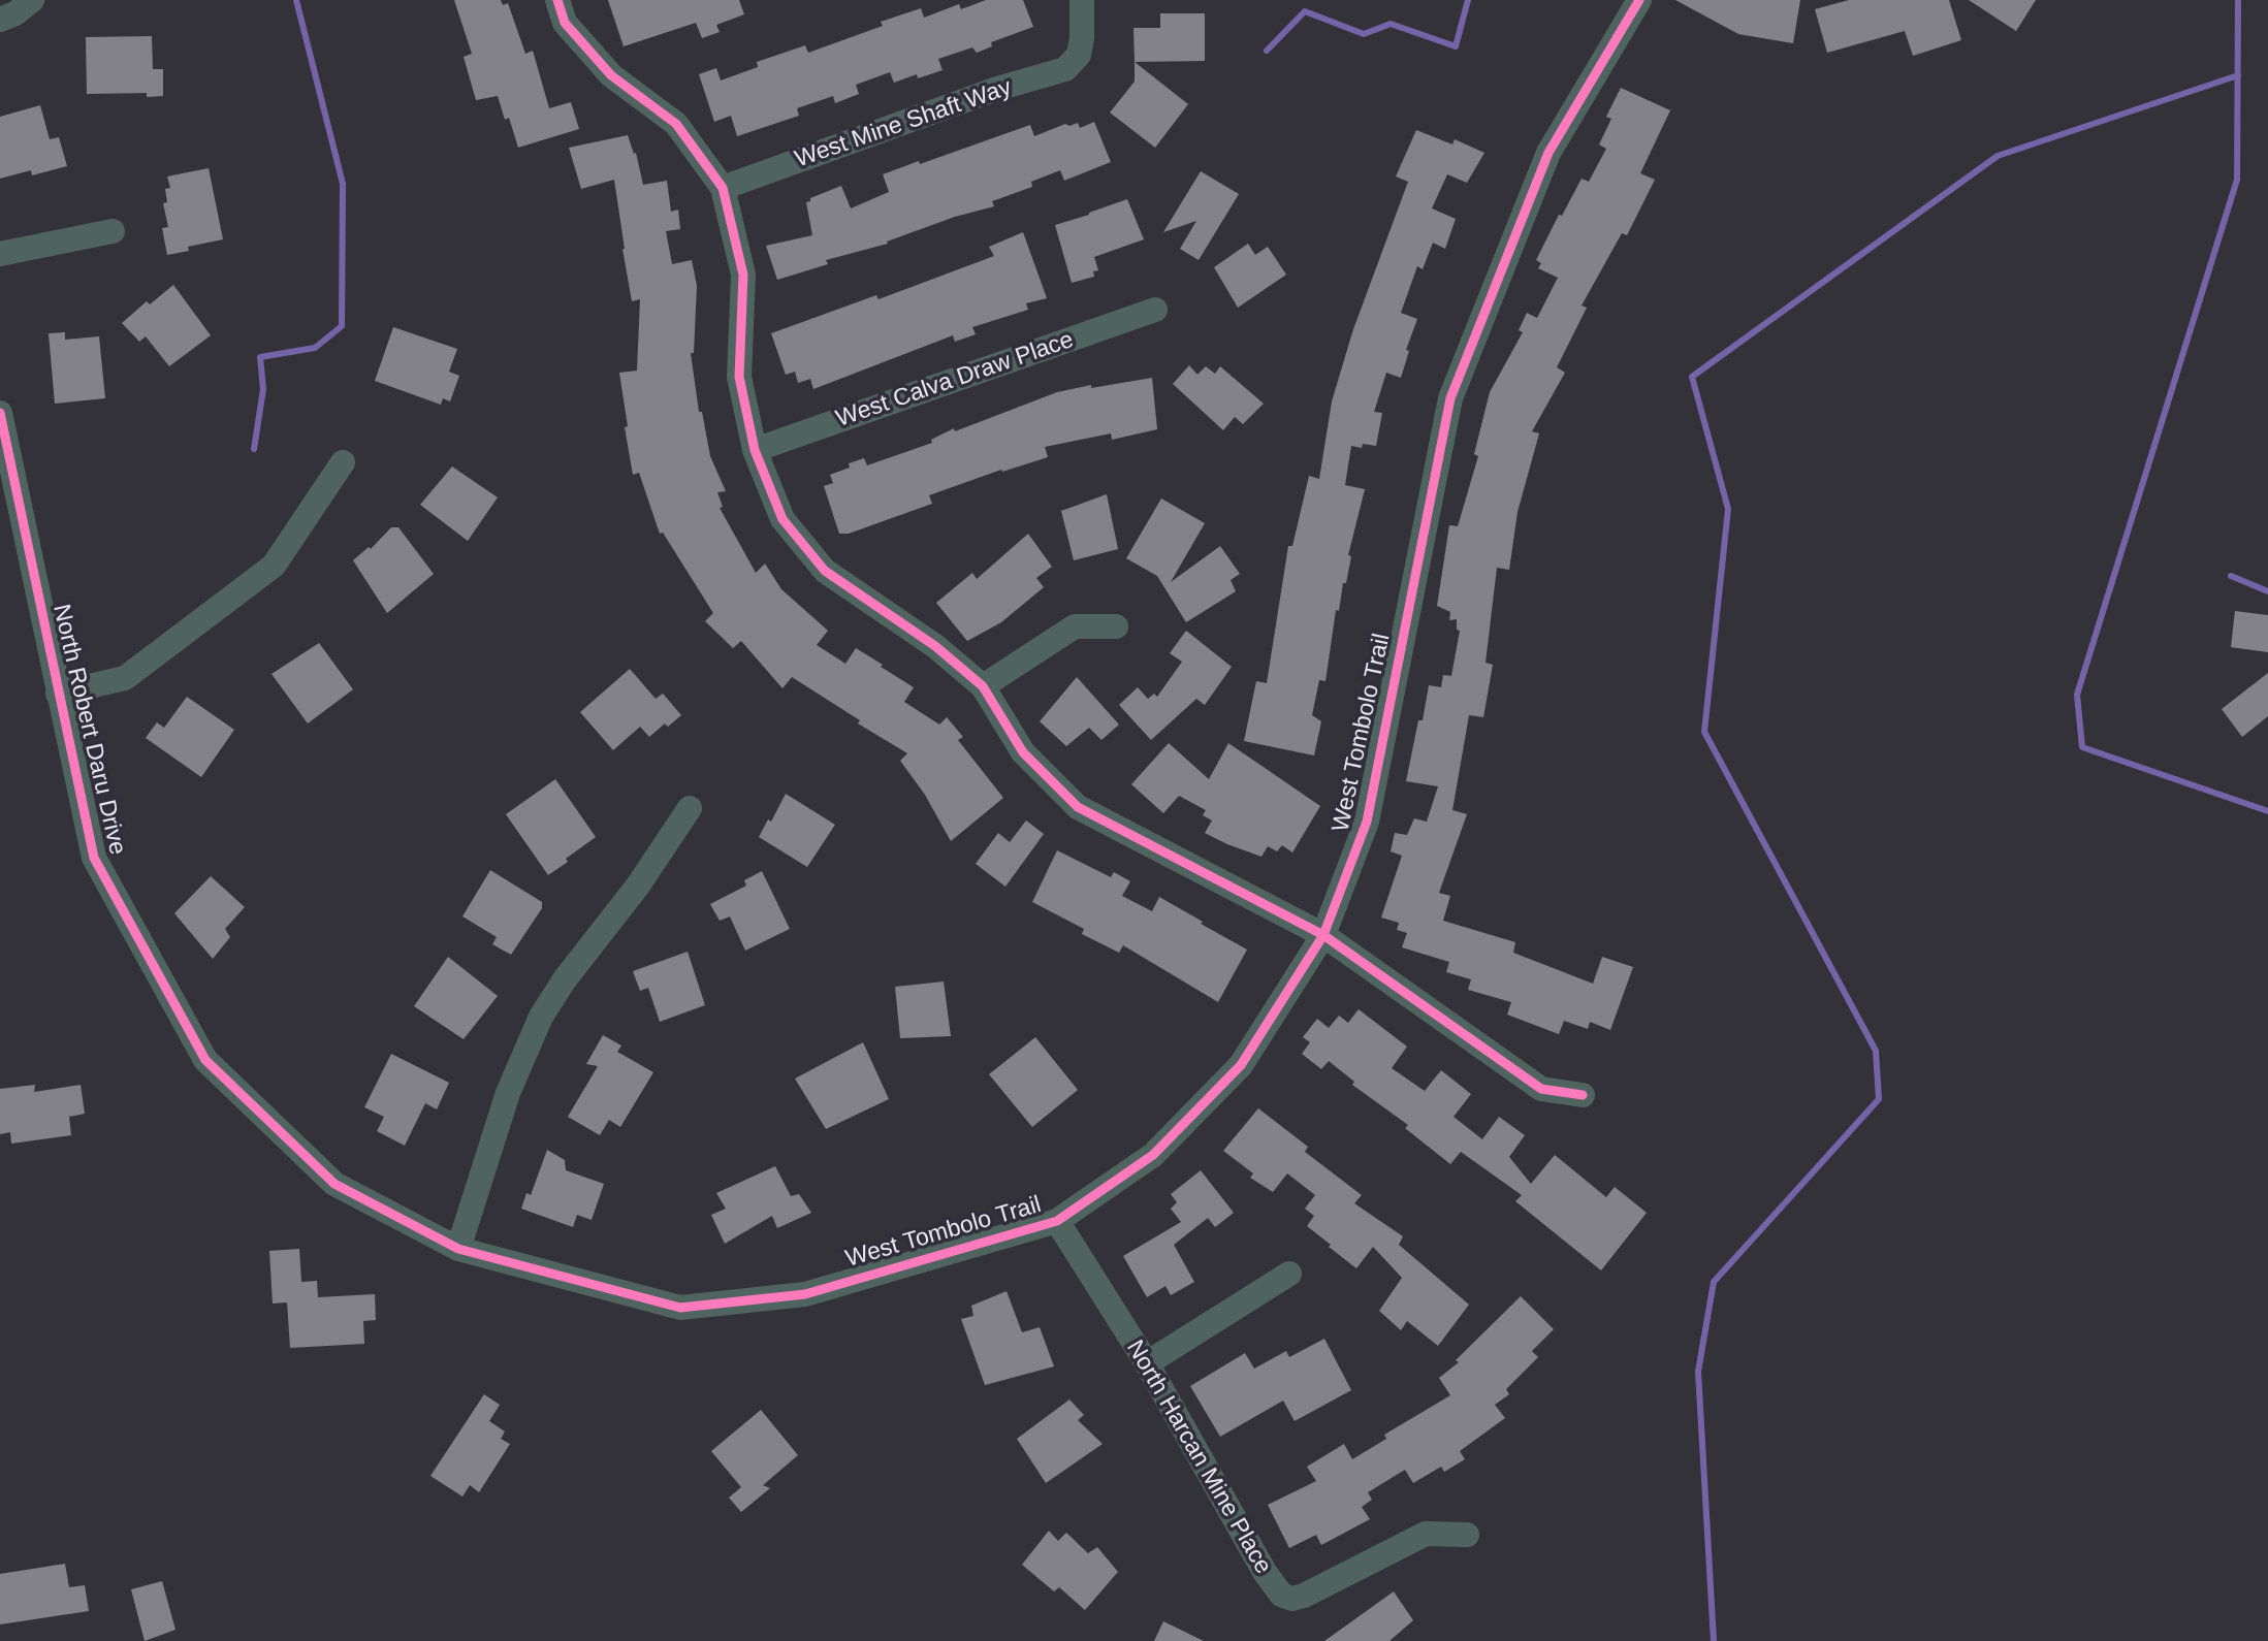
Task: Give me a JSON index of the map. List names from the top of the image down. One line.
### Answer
{"streets":{"street":["West Mine Shaft Way","West Calva Draw Place","North Robert Daru Drive","West Tombolo Trail","North Harcan Mine Place"]},"crossings":[["North Robert Daru Drive","West Tombolo Trail"],["West Tombolo Trail","North Harcan Mine Place"]]}
